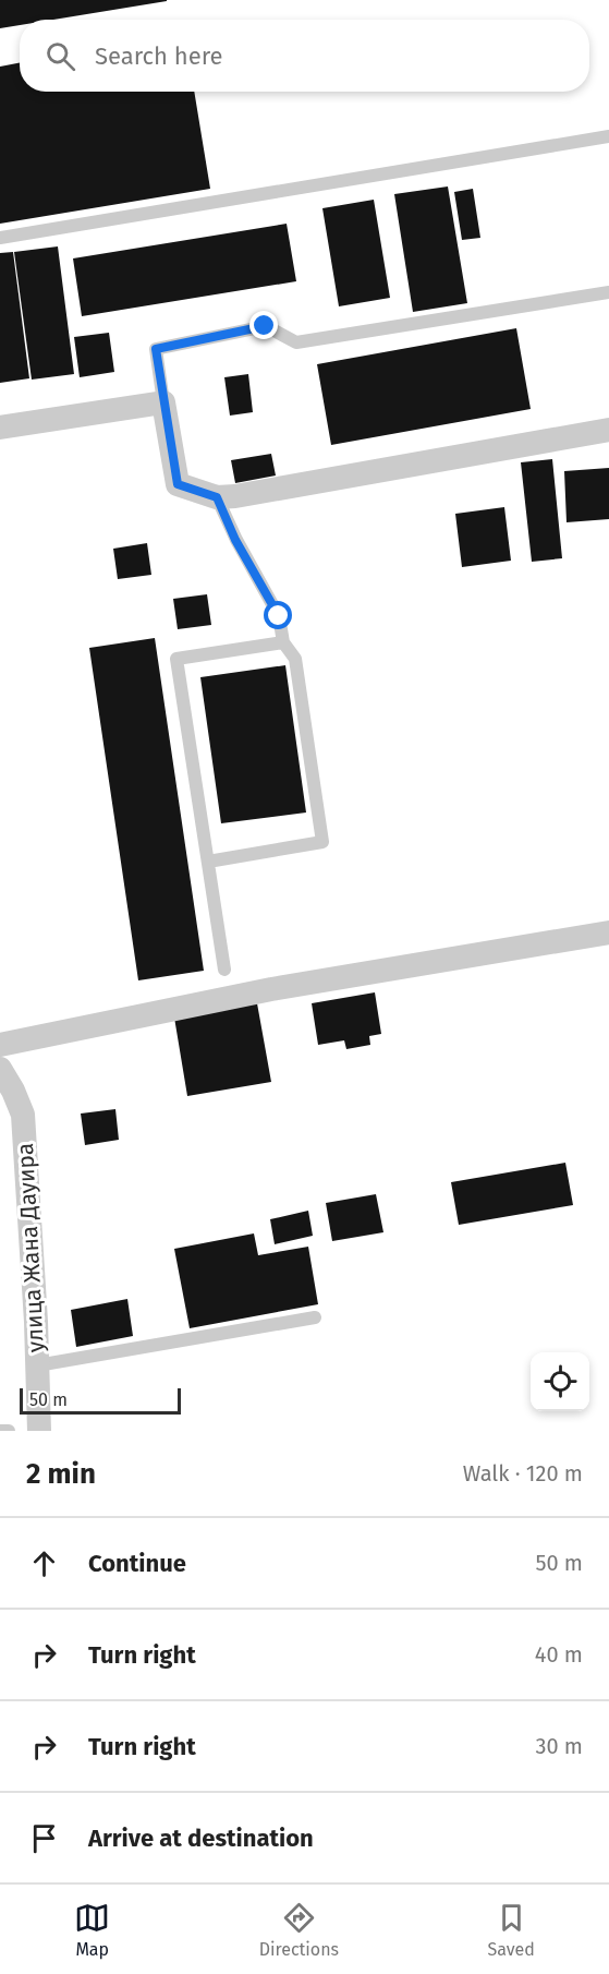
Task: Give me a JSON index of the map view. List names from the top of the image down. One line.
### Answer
{"streets":{"street":["улица Жана Дауира"]},"scale_bar":"50 m","page":{"search":"Search here","scale":"50 m","heading":["2 min","Walk · 120 m"],"list":[["Continue","50 m"],["Turn right","40 m"],["Turn right","30 m"],"Arrive at destination"],"nav":["Map","Directions","Saved"]}}
